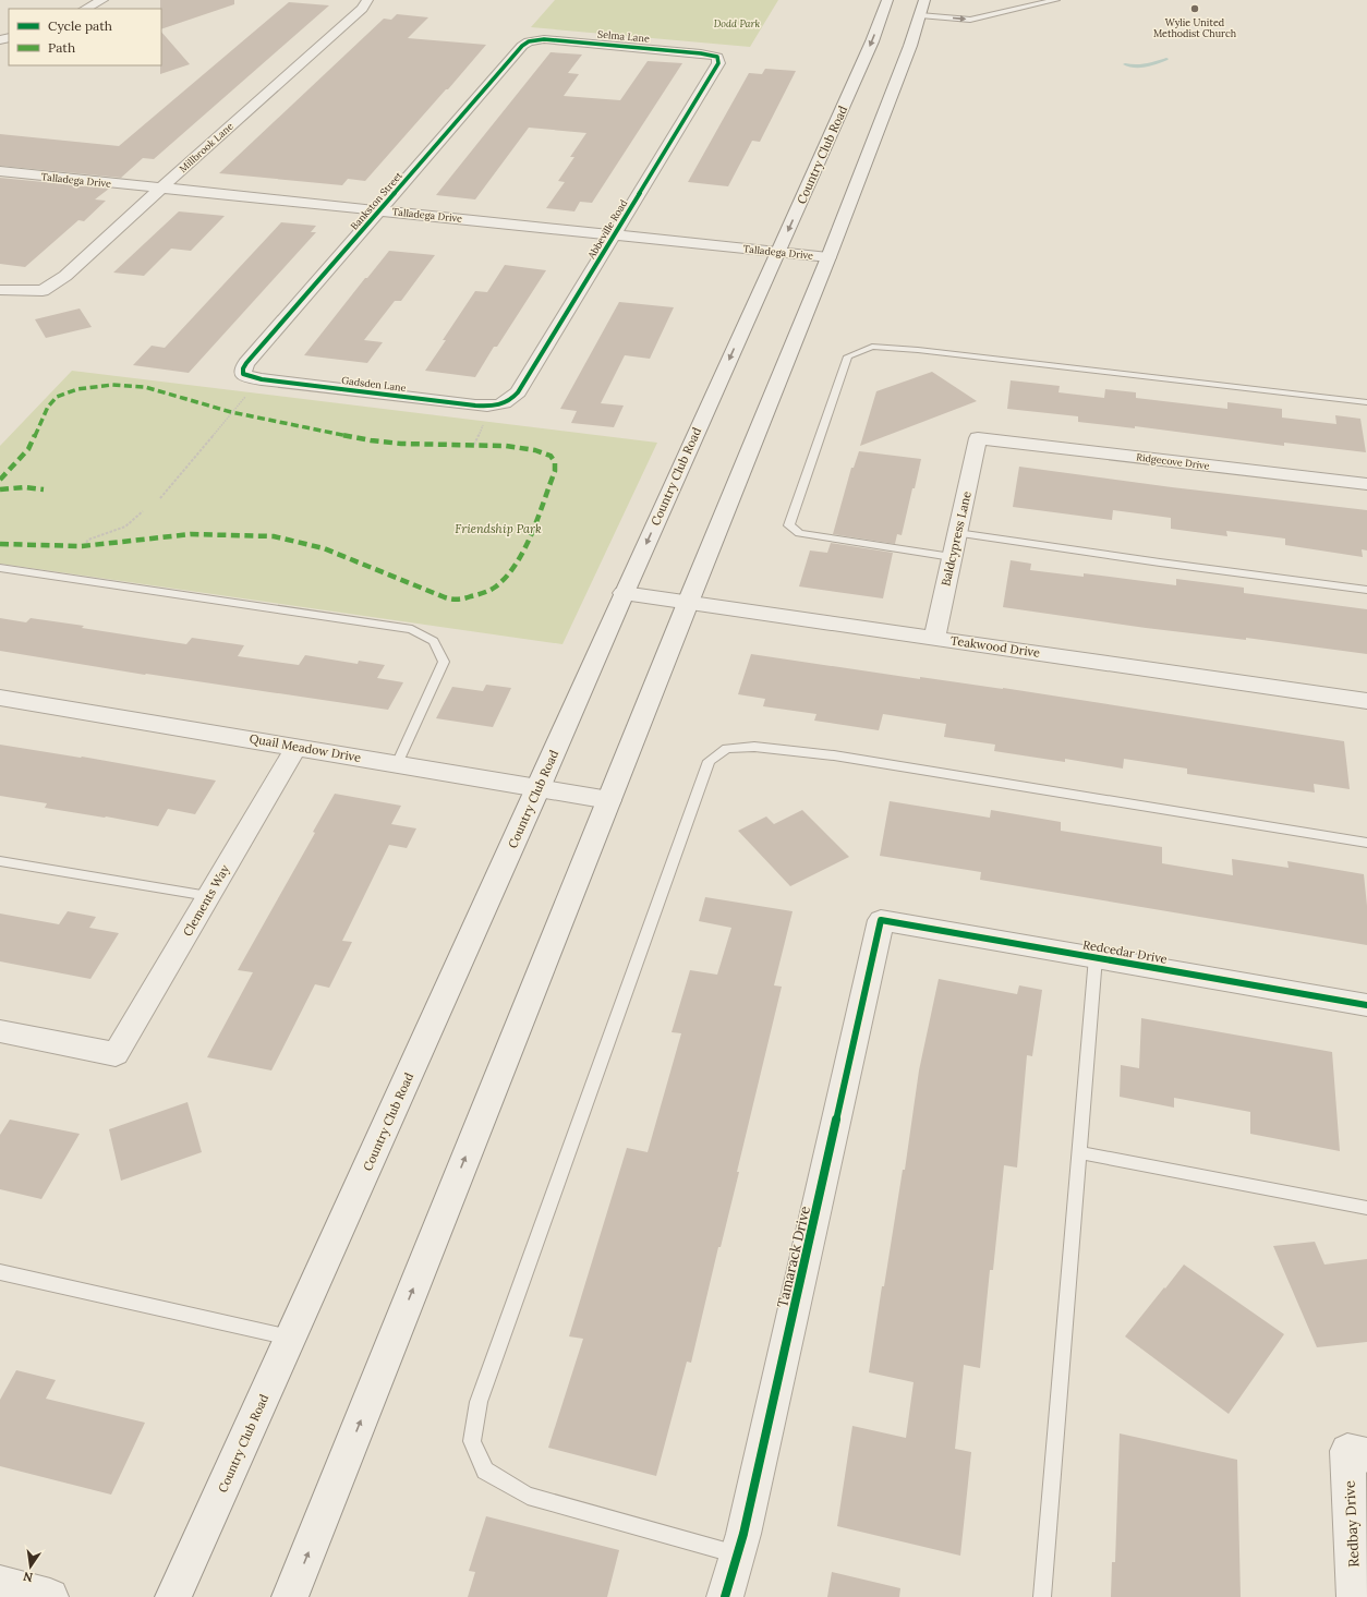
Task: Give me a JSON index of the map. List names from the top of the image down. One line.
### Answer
{"streets":{"street":["Selma Lane","Millbrook Lane","Country Club Road","Talladega Drive","Bankston Street","Abbeville Road","Gadsden Lane","Ridgecove Drive","Baldcypress Lane","Teakwood Drive","Quail Meadow Drive","Clements Way","Redcedar Drive","Tamarack Drive","Redbay Drive"]},"crossings":[["Selma Lane","Bankston Street"],["Selma Lane","Abbeville Road"],["Millbrook Lane","Talladega Drive"],["Country Club Road","Talladega Drive"],["Country Club Road","Teakwood Drive"],["Country Club Road","Quail Meadow Drive"],["Talladega Drive","Bankston Street"],["Talladega Drive","Abbeville Road"],["Bankston Street","Gadsden Lane"],["Abbeville Road","Gadsden Lane"],["Ridgecove Drive","Baldcypress Lane"],["Baldcypress Lane","Teakwood Drive"],["Quail Meadow Drive","Clements Way"],["Redcedar Drive","Tamarack Drive"]],"parks":["Dodd Park","Friendship Park"],"places":["Wylie United Methodist Church"],"legend":["Cycle path","Path"],"north":"bottom"}
